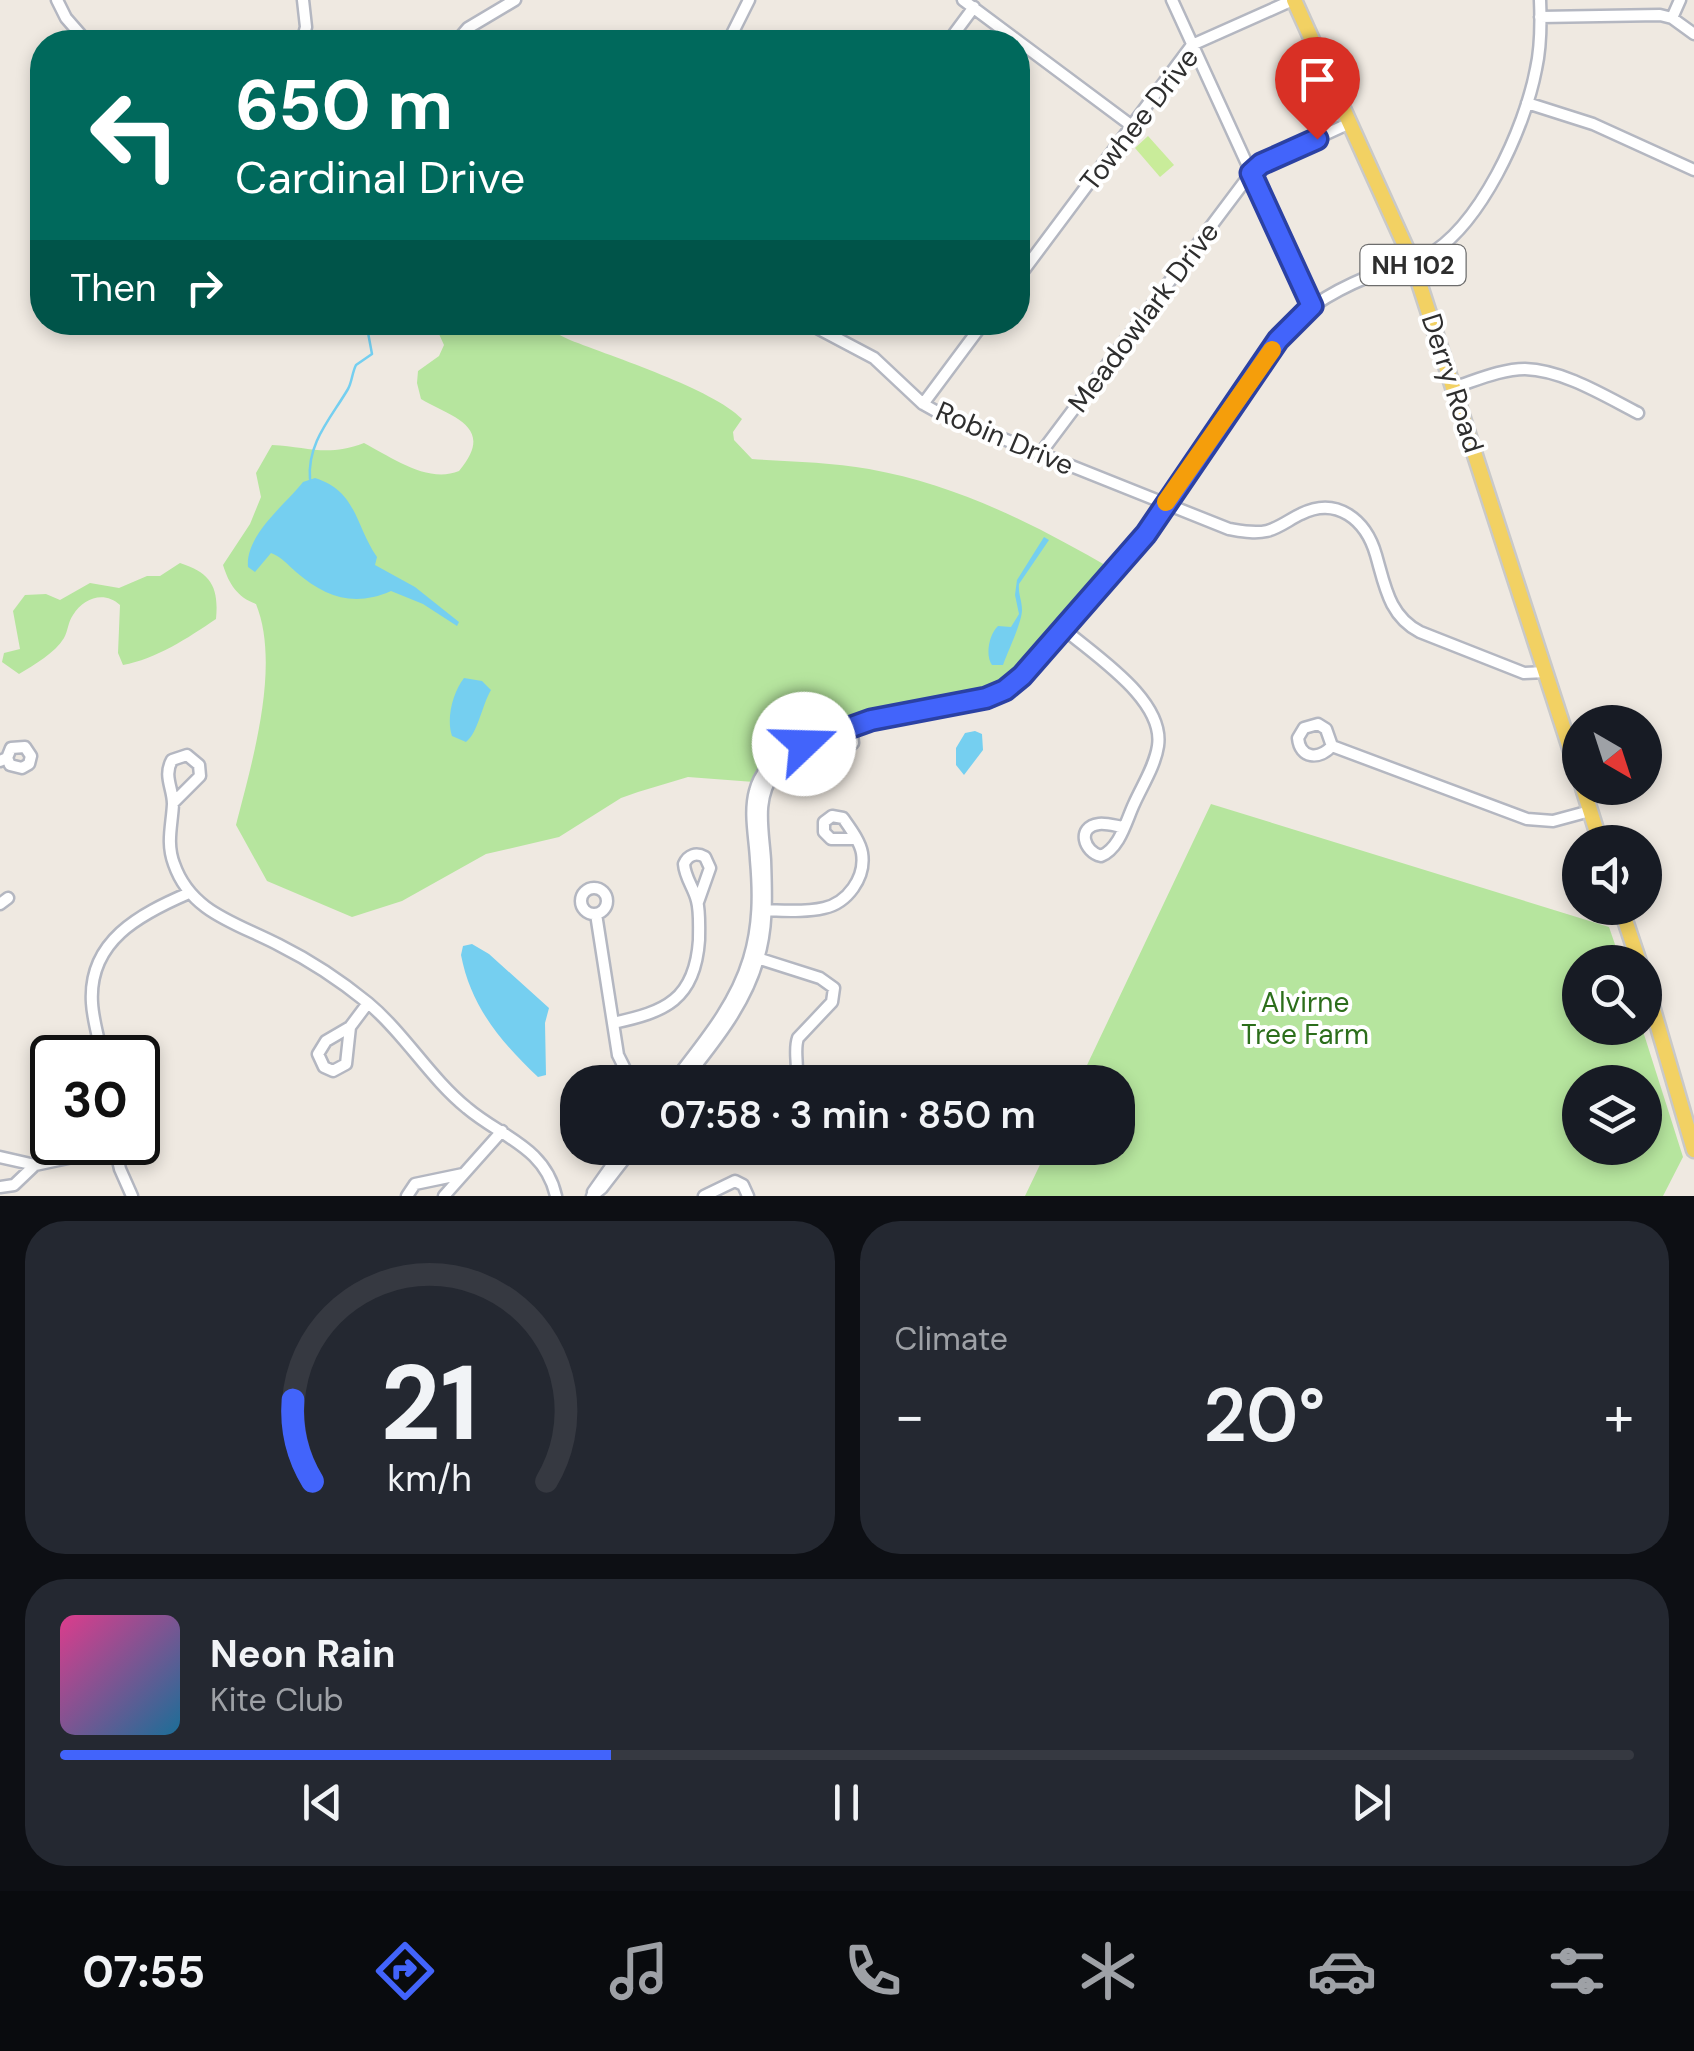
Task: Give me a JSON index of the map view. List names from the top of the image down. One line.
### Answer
{"streets":{"main road":["NH 102","Derry Road"],"street":["Towhee Drive","Meadowlark Drive","Robin Drive"]},"crossings":[["Towhee Drive","Derry Road"],["Meadowlark Drive","Derry Road"],["Meadowlark Drive","Robin Drive"],["Derry Road","Robin Drive"]],"parks":["Alvirne Tree Farm"],"north":"bottom right","page":{"turn":["650 m","Cardinal Drive"],"then":"Then","limit":"30","trip":"07:58 · 3 min · 850 m","tile":"Climate","heat":["−","20°","+"],"song":["Neon Rain","Kite Club"],"tabs":"07:55","gauge":["21","km/h"]}}
